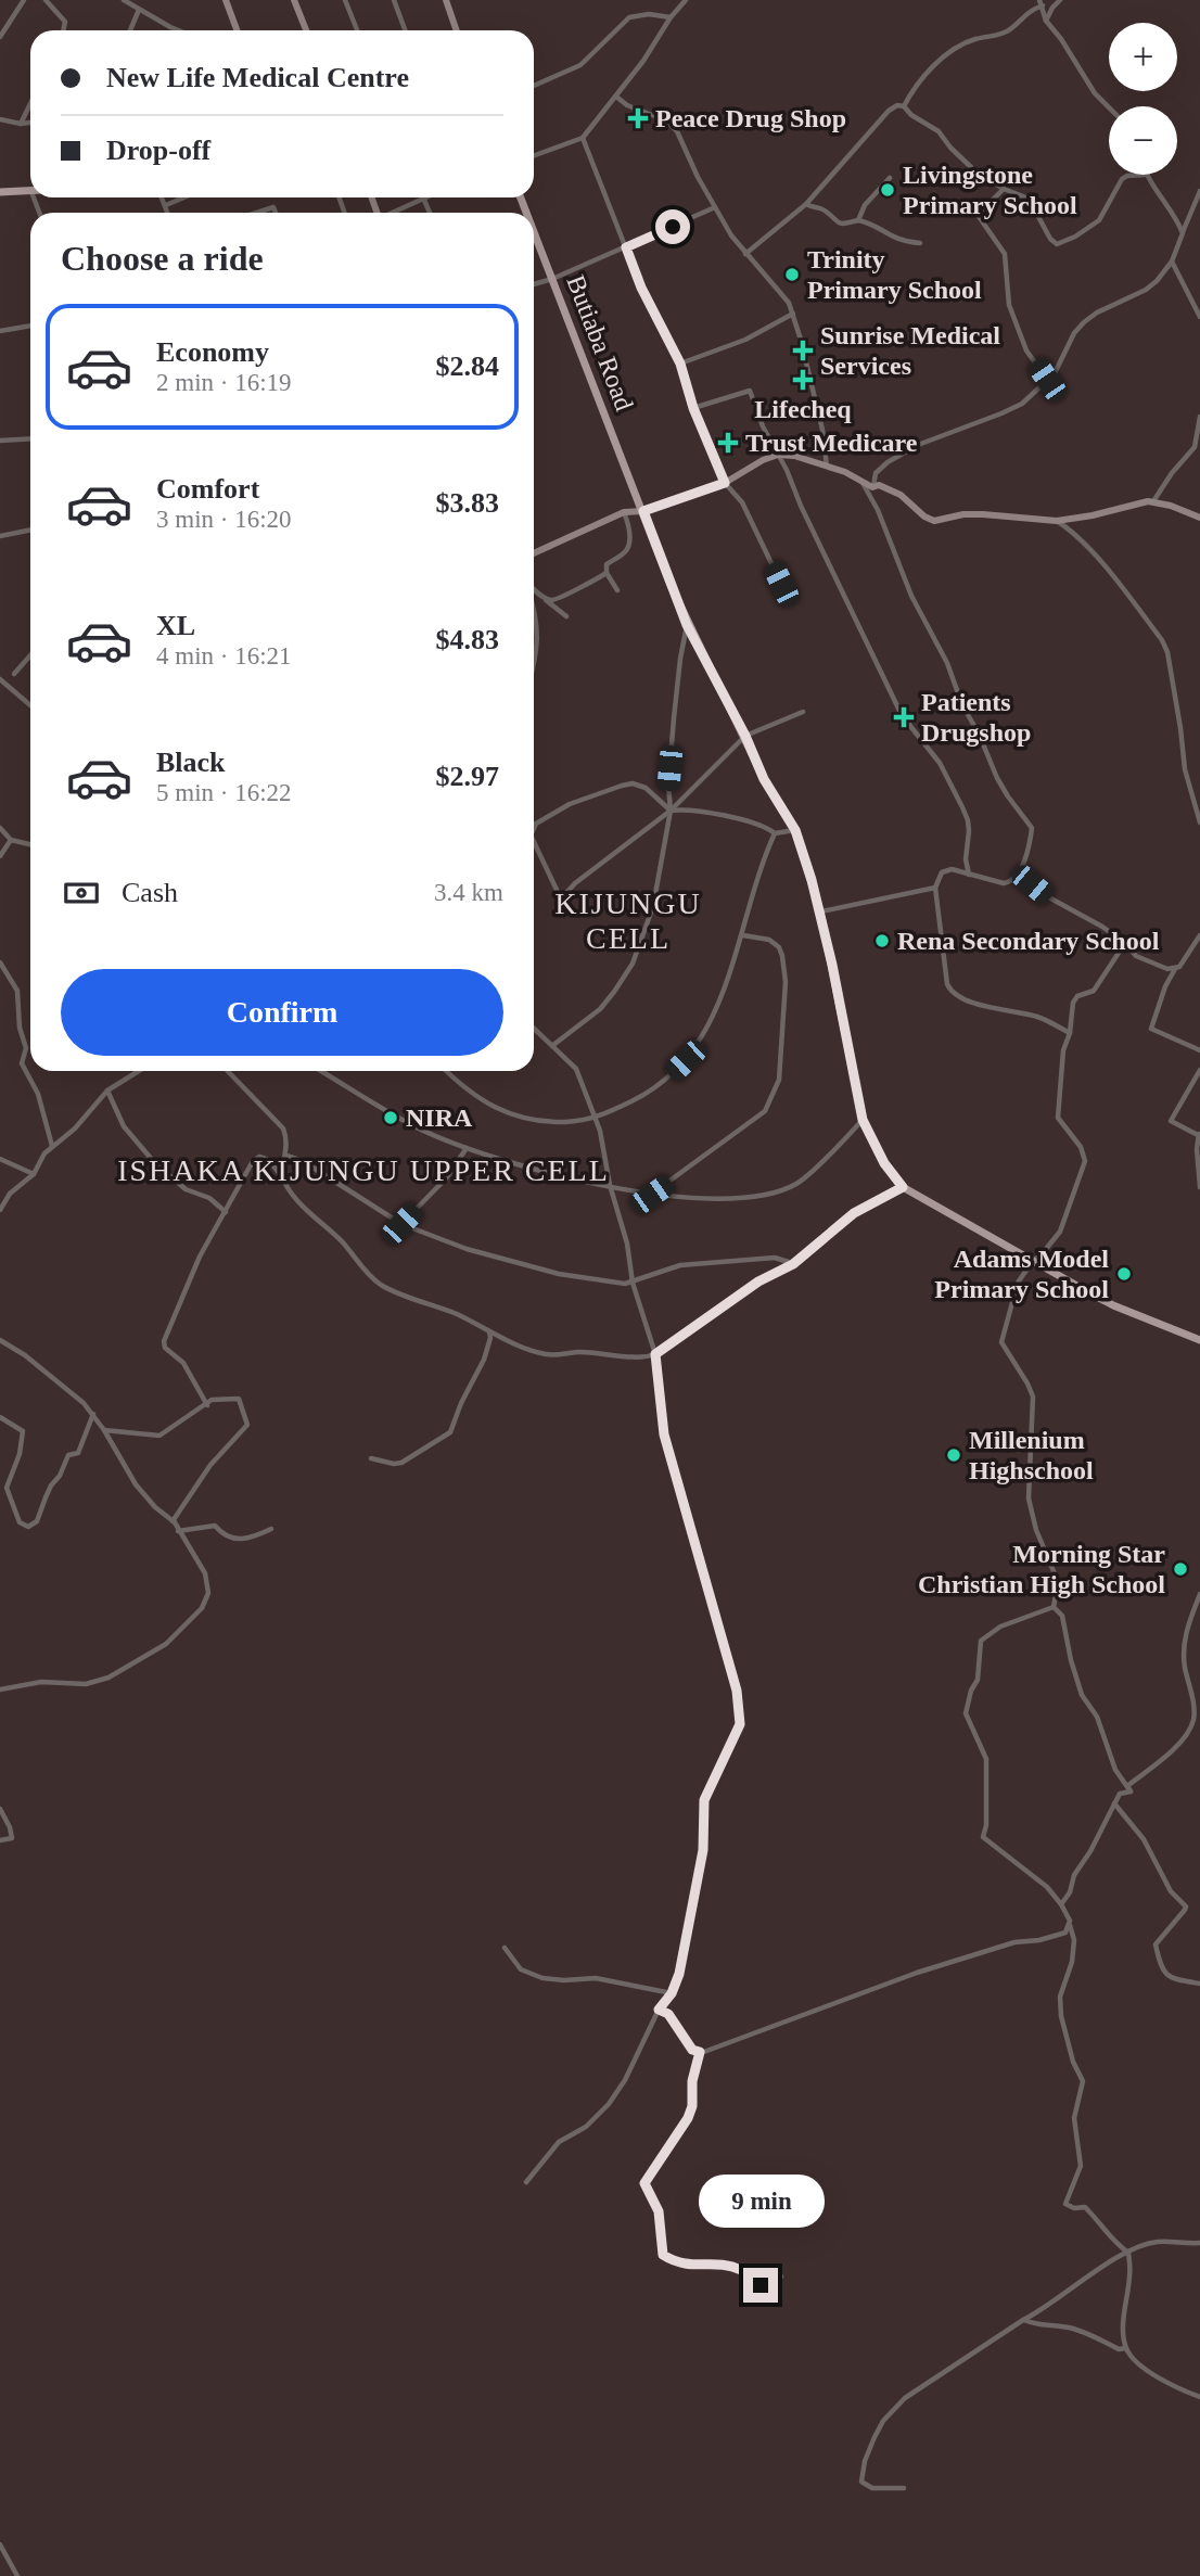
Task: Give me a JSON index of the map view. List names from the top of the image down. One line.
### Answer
{"streets":{"main road":["Butiaba Road"]},"districts":["KIJUNGU CELL","ISHAKA KIJUNGU UPPER CELL"],"places":{"health":["Peace Drug Shop","Sunrise Medical Services","Lifecheq","Trust Medicare","Patients Drugshop"],"other":["Livingstone Primary School","Trinity Primary School","Rena Secondary School","NIRA","Adams Model Primary School","Millenium Highschool","Morning Star Christian High School"]},"page":{"map_buttons":["+","−"],"banner":["New Life Medical Centre","Drop-off"],"heading":"Choose a ride","list":[{"name":"Economy","note":"2 min · 16:19","value":"$2.84"},{"name":"Comfort","note":"3 min · 16:20","value":"$3.83"},{"name":"XL","note":"4 min · 16:21","value":"$4.83"},{"name":"Black","note":"5 min · 16:22","value":"$2.97"}],"pay":["Cash","3.4 km"],"buttons":"Confirm","bubble":"9 min"}}
